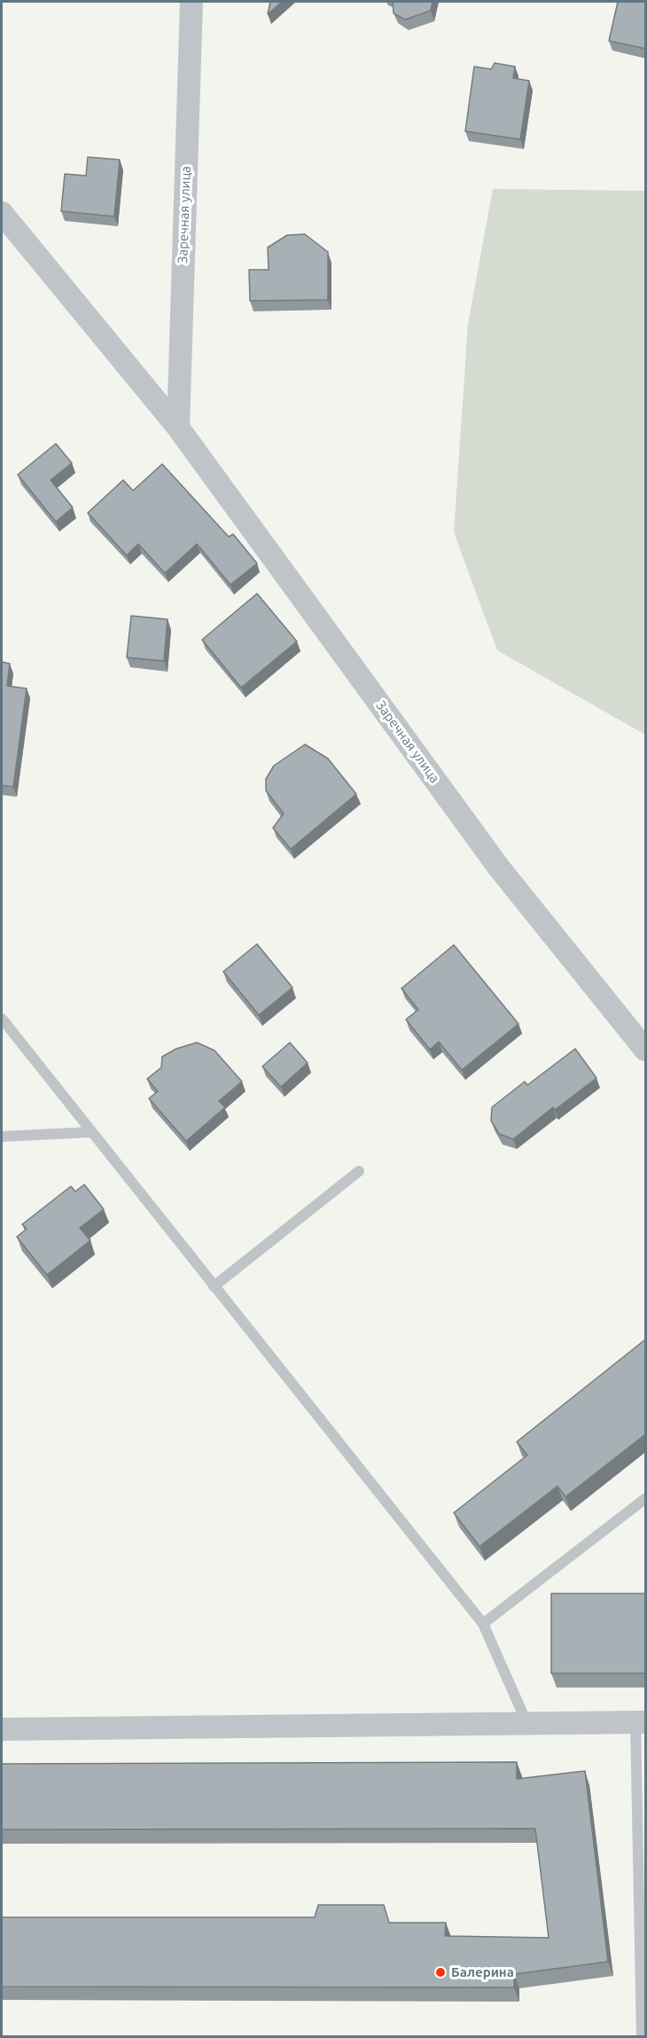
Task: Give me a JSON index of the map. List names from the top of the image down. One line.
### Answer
{"streets":{"street":["Заречная улица"]},"places":["Балерина"]}
